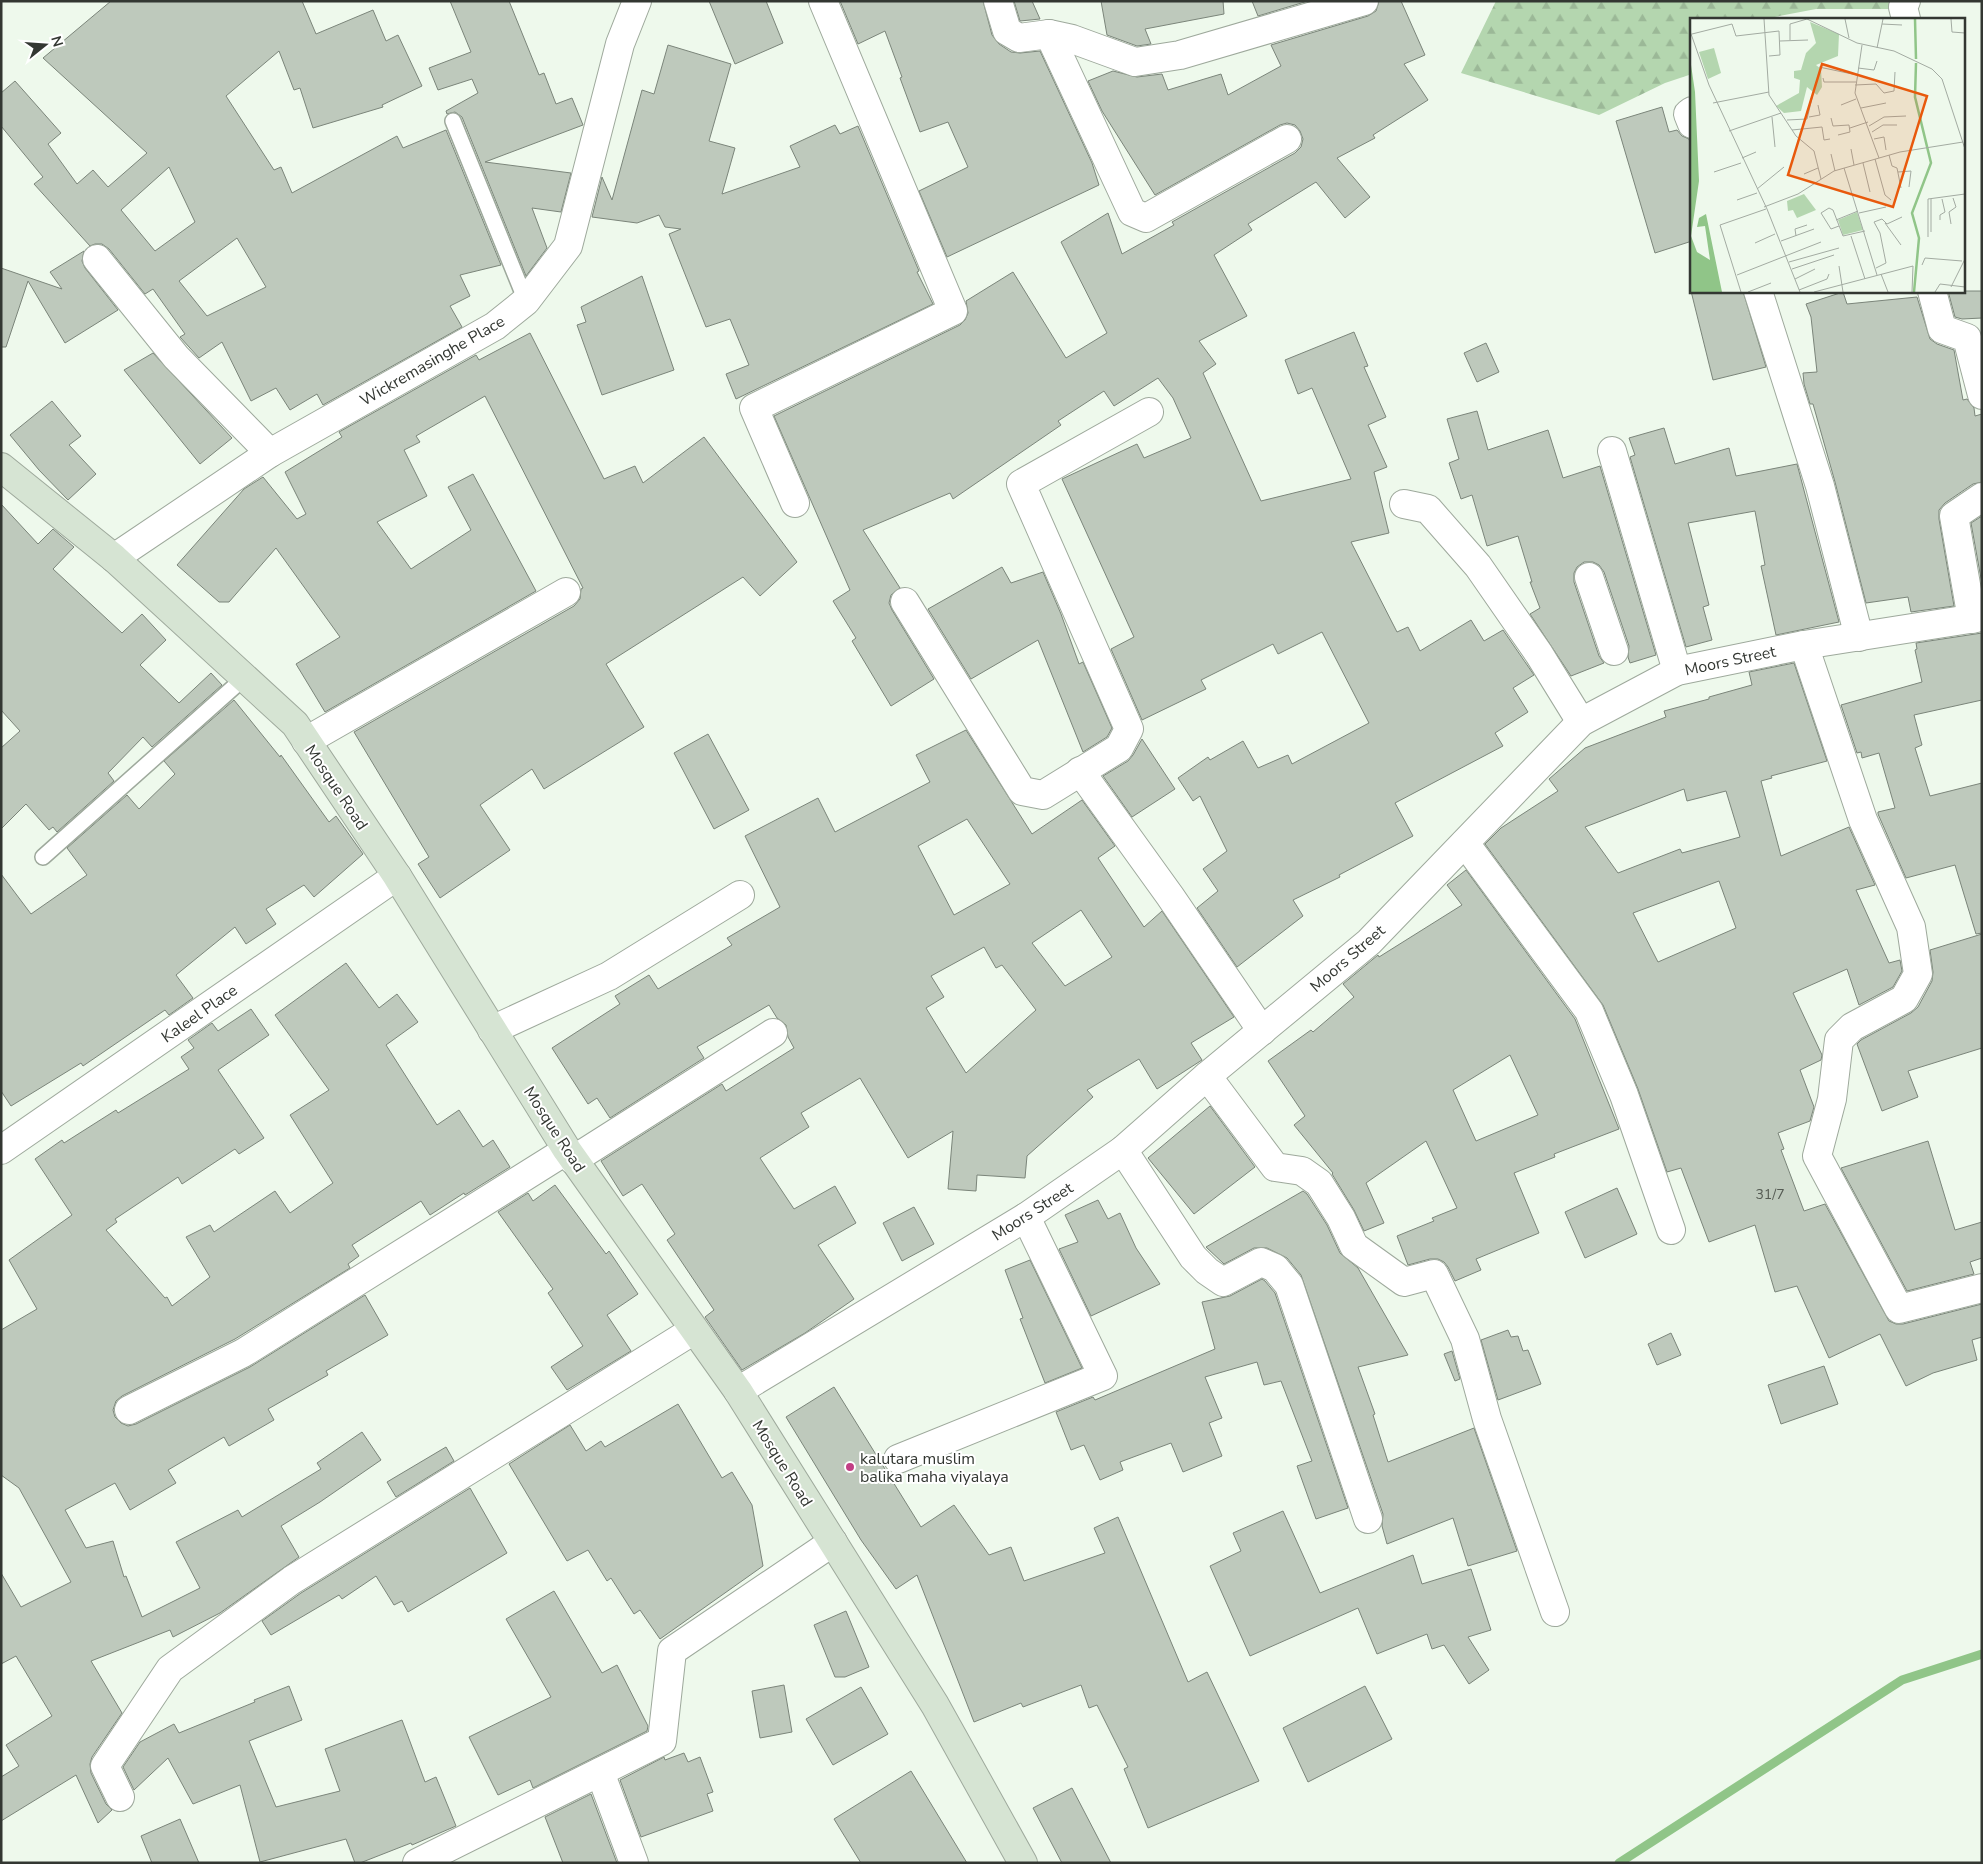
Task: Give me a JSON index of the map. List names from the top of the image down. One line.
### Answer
{"streets":{"street":["Wickremasinghe Place","Moors Street","Mosque Road","Kaleel Place"]},"crossings":[["Wickremasinghe Place","Mosque Road"],["Moors Street","Mosque Road"],["Mosque Road","Kaleel Place"]],"places":["kalutara muslim balika maha viyalaya"],"house_numbers":["31/7"],"north":"right"}
